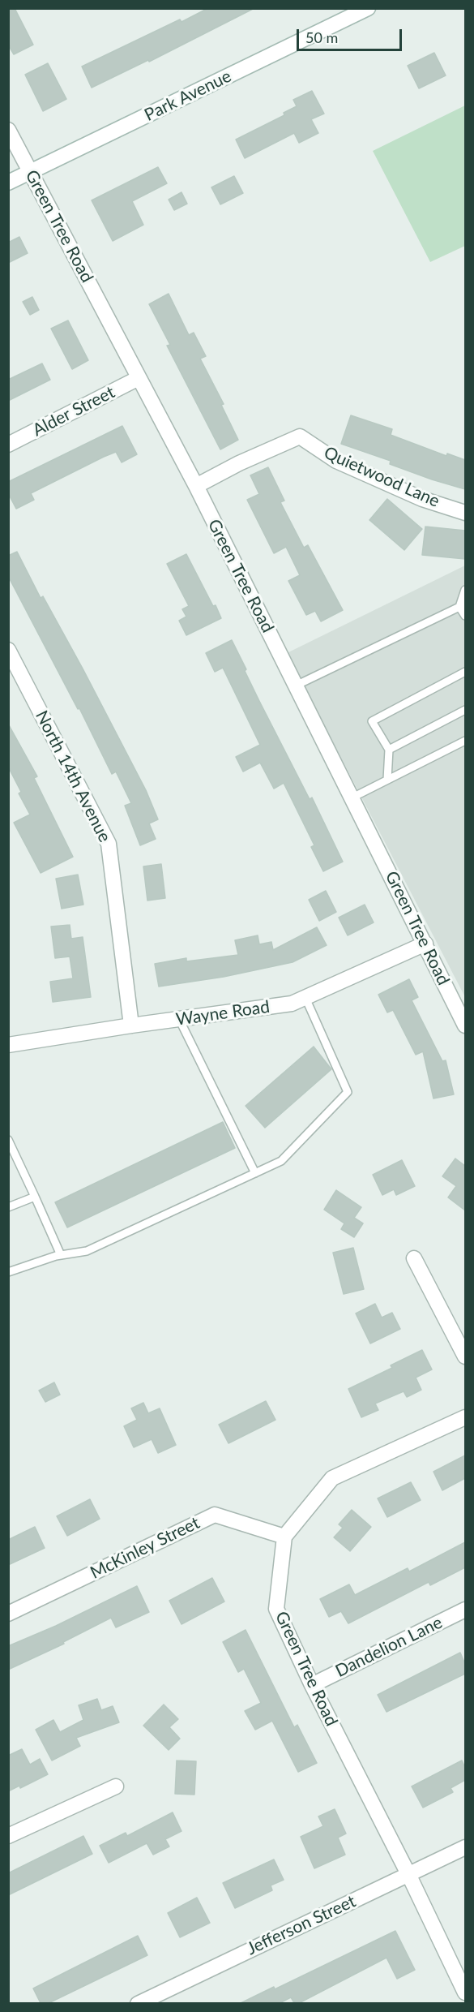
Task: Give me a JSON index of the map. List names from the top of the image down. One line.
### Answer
{"streets":{"street":["Park Avenue","Green Tree Road","Alder Street","Quietwood Lane","North 14th Avenue","Wayne Road","McKinley Street","Dandelion Lane","Jefferson Street"]},"crossings":[["Park Avenue","Green Tree Road"],["Green Tree Road","Alder Street"],["Green Tree Road","Quietwood Lane"],["Green Tree Road","Wayne Road"],["Green Tree Road","McKinley Street"],["Green Tree Road","Dandelion Lane"],["Green Tree Road","Jefferson Street"],["North 14th Avenue","Wayne Road"]],"scale_bar":"50 m"}
